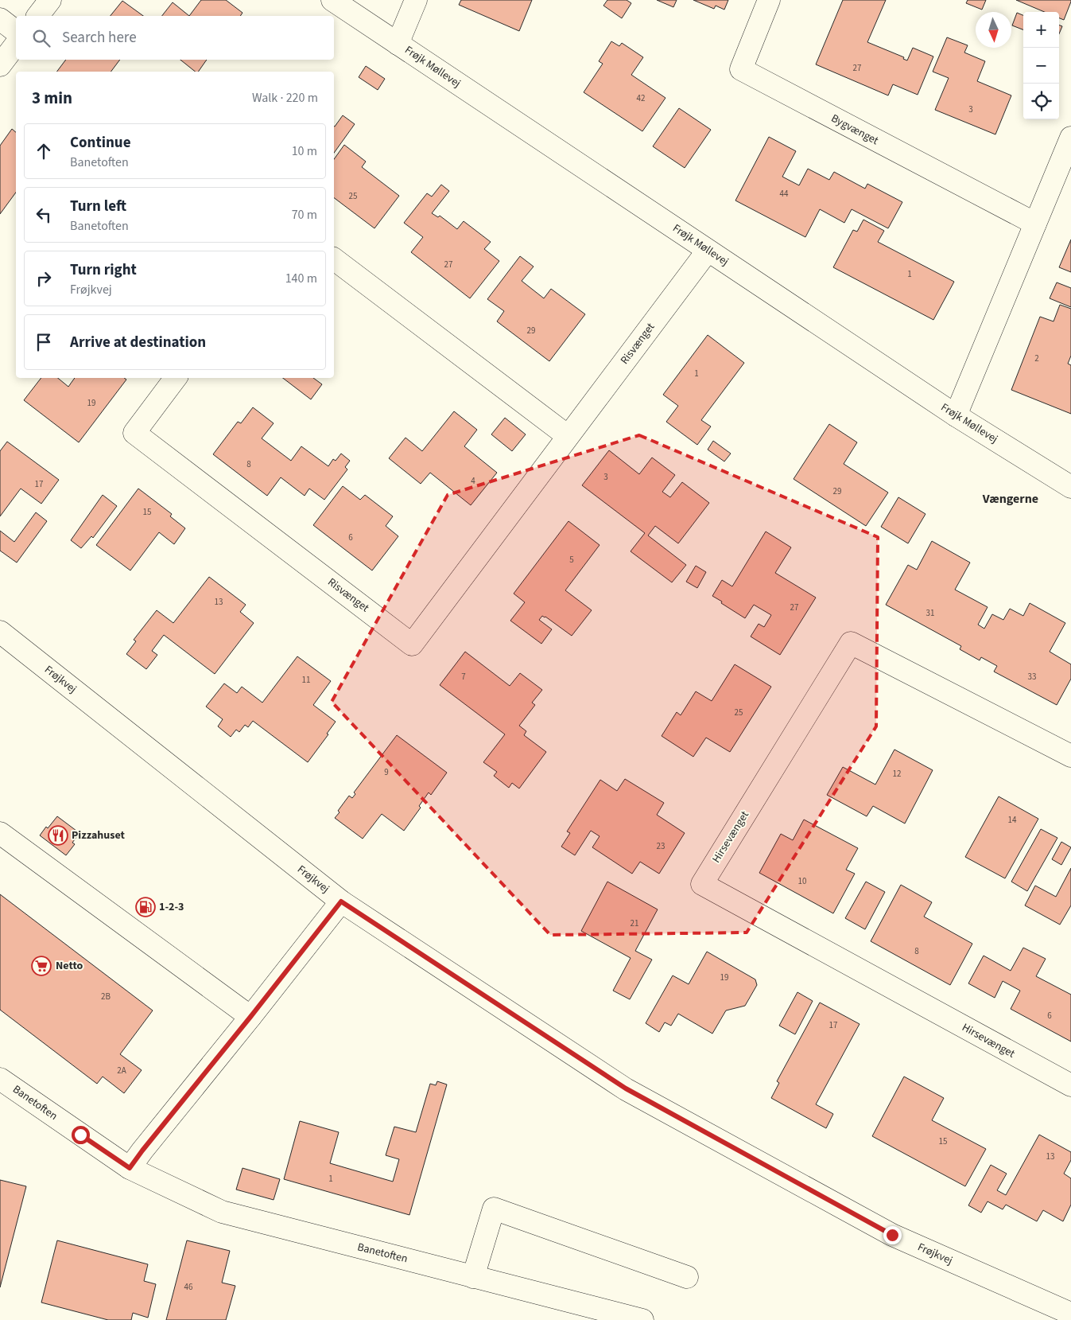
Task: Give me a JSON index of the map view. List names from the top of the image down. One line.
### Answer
{"streets":{"street":["Frøjk Møllevej","Bygvænget","Risvænget","Frøjkvej","Hirsevænget","Banetoften"]},"crossings":[["Frøjk Møllevej","Risvænget"]],"districts":["Vængerne"],"places":{"restaurant":["Pizzahuset"],"fuel station":["1-2-3"],"supermarket":["Netto"]},"house_numbers":["27","42","3","44","25","27","1","29","2","1","19","8","3","4","17","29","15","6","5","13","27","31","7","33","11","25","9","12","14","23","10","21","8","19","2B","6","17","2A","15","13","1","46"],"north":"bottom","page":{"map_buttons":["+","−"],"search":"Search here","heading":["3 min","Walk · 220 m"],"list":[["Continue","Banetoften","10 m"],["Turn left","Banetoften","70 m"],["Turn right","Frøjkvej","140 m"],"Arrive at destination"]}}
